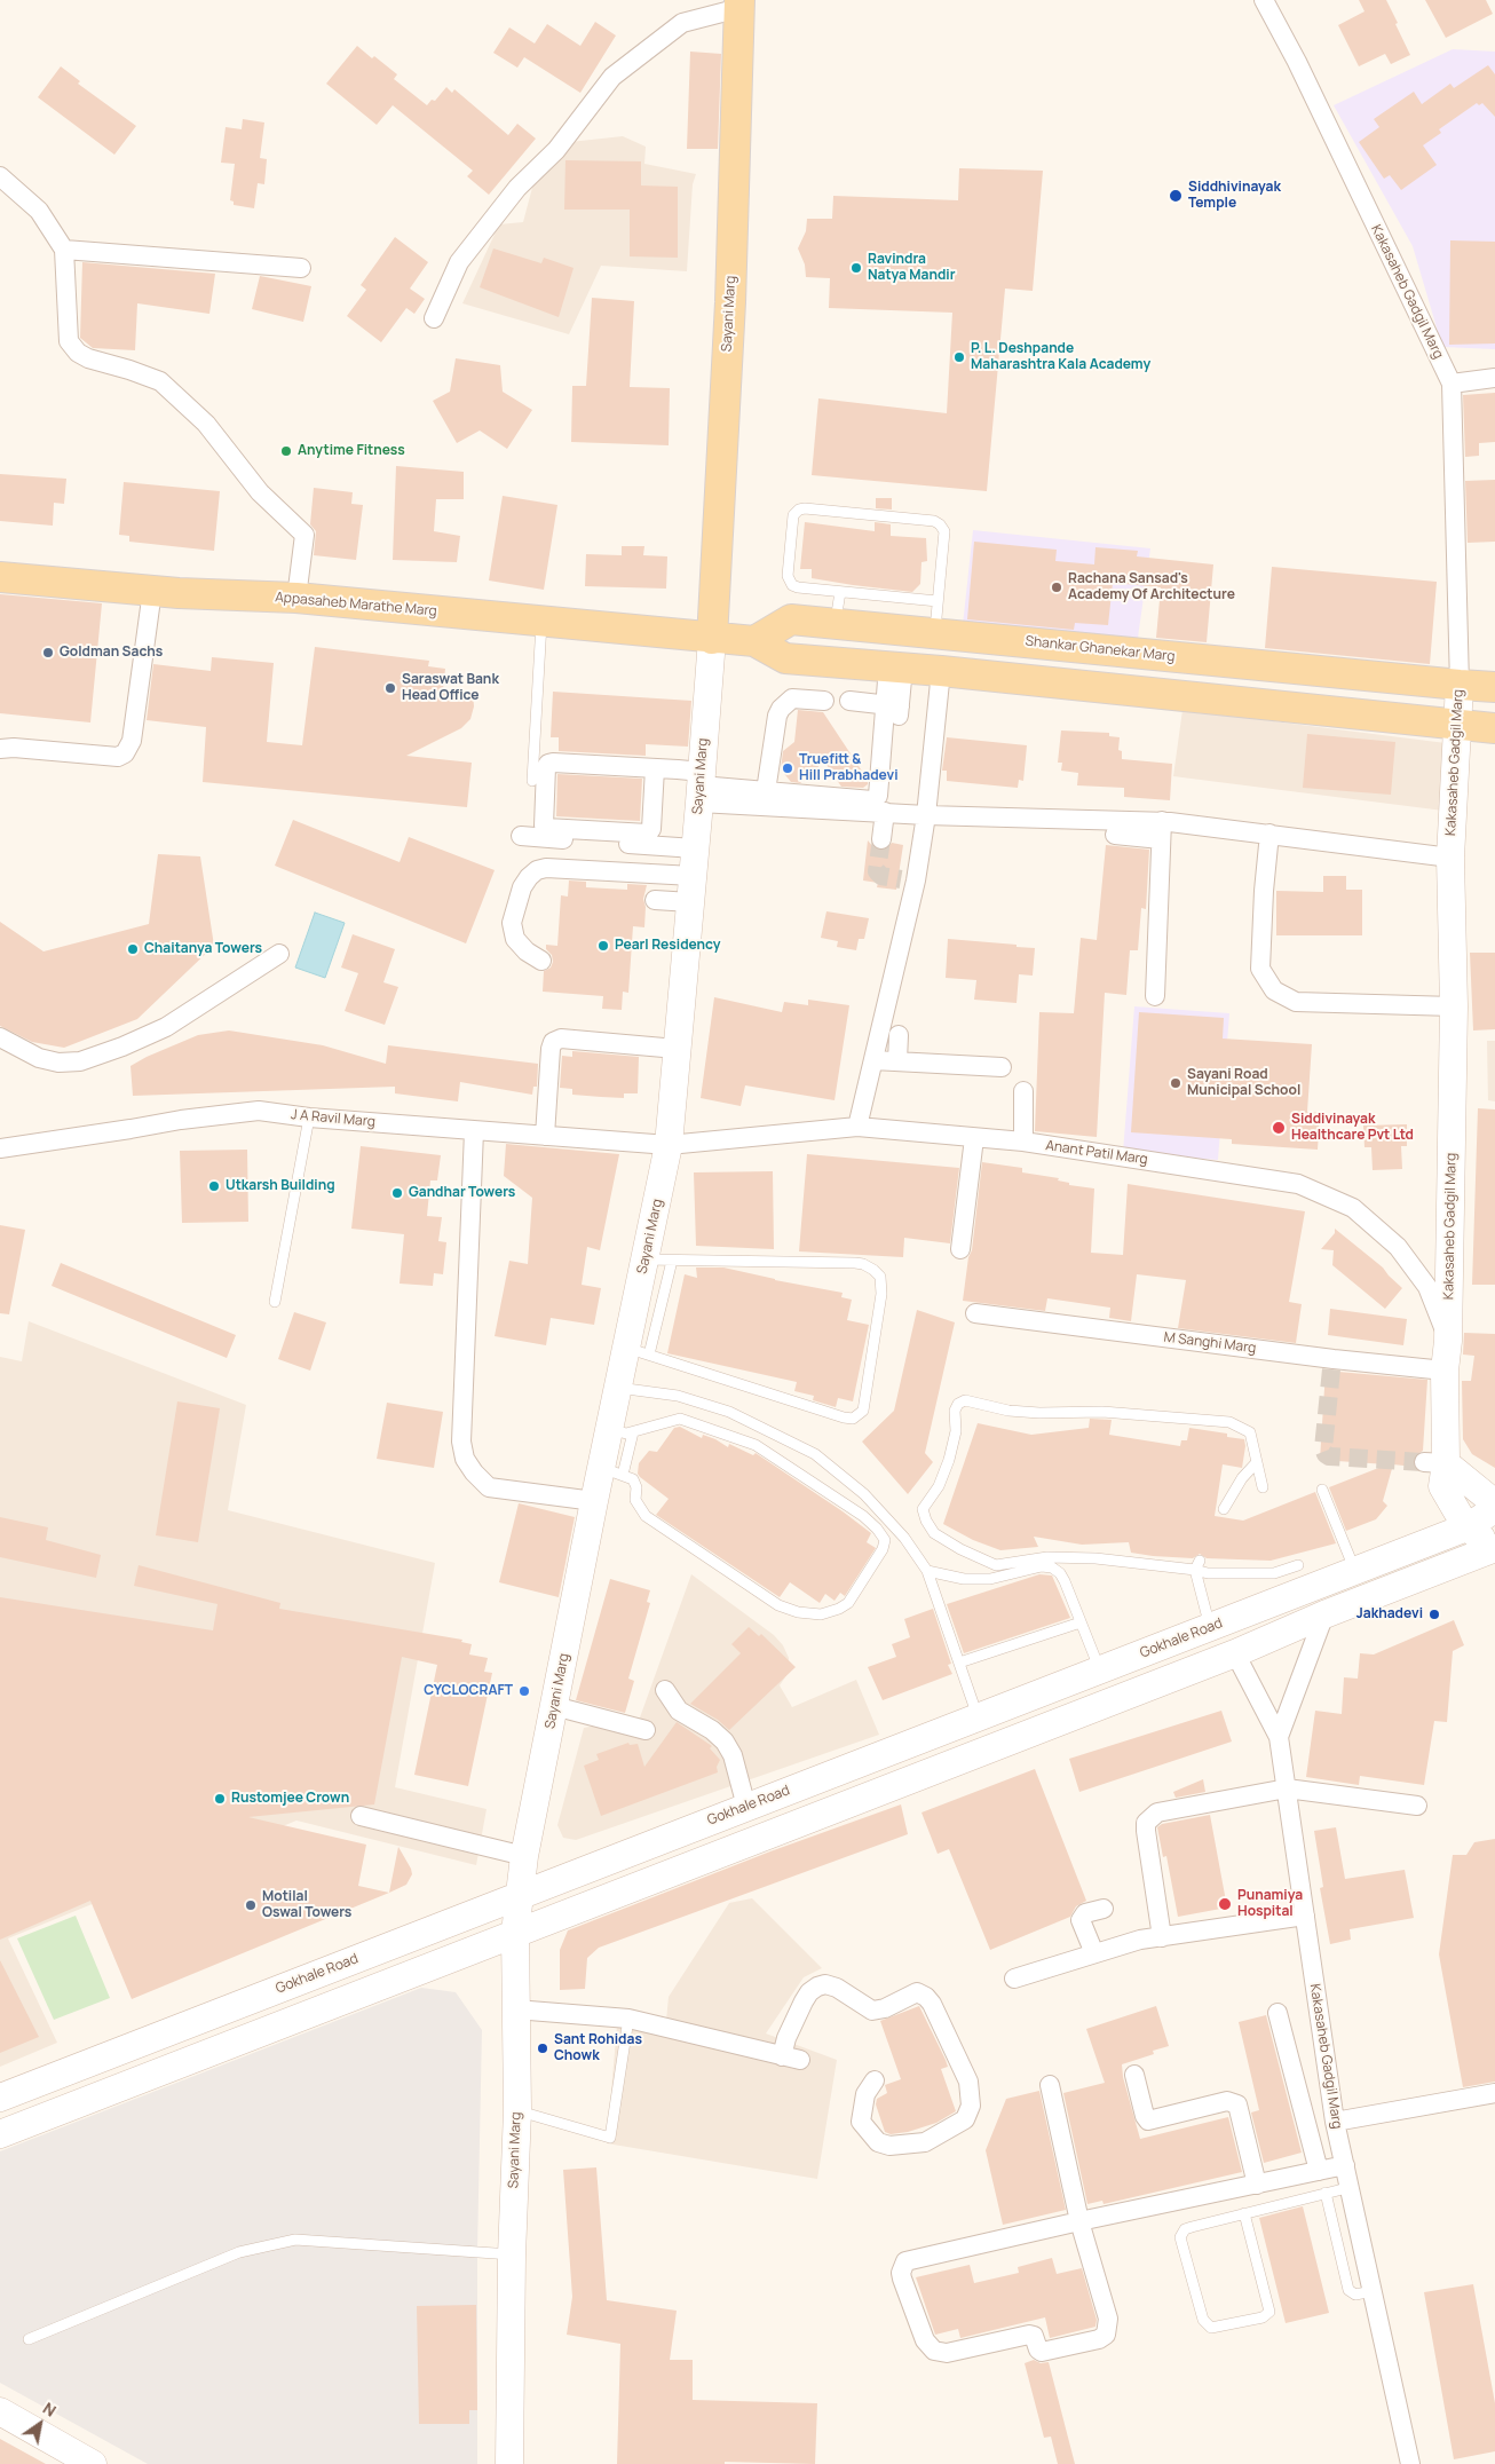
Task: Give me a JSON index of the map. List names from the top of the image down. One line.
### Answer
{"streets":{"main road":["Kakasaheb Gadgil Marg","Sayani Marg","Appasaheb Marathe Marg","Shankar Ghanekar Marg","Gokhale Road"],"street":["J A Ravil Marg","Anant Patil Marg","M Sanghi Marg"]},"crossings":[["Kakasaheb Gadgil Marg","Shankar Ghanekar Marg"],["Kakasaheb Gadgil Marg","Anant Patil Marg"],["Kakasaheb Gadgil Marg","M Sanghi Marg"],["Kakasaheb Gadgil Marg","Gokhale Road"],["Sayani Marg","Appasaheb Marathe Marg"],["Sayani Marg","J A Ravil Marg"],["Sayani Marg","Anant Patil Marg"],["Sayani Marg","Gokhale Road"],["J A Ravil Marg","Anant Patil Marg"]],"places":["Siddhivinayak Temple","Ravindra Natya Mandir","P. L. Deshpande Maharashtra Kala Academy","Anytime Fitness","Rachana Sansad's Academy Of Architecture","Goldman Sachs","Saraswat Bank Head Office","Truefitt & Hill Prabhadevi","Pearl Residency","Chaitanya Towers","Sayani Road Municipal School","Siddivinayak Healthcare Pvt Ltd","Utkarsh Building","Gandhar Towers","Jakhadevi","CYCLOCRAFT","Rustomjee Crown","Punamiya Hospital","Motilal Oswal Towers","Sant Rohidas Chowk"],"north":"top right"}
